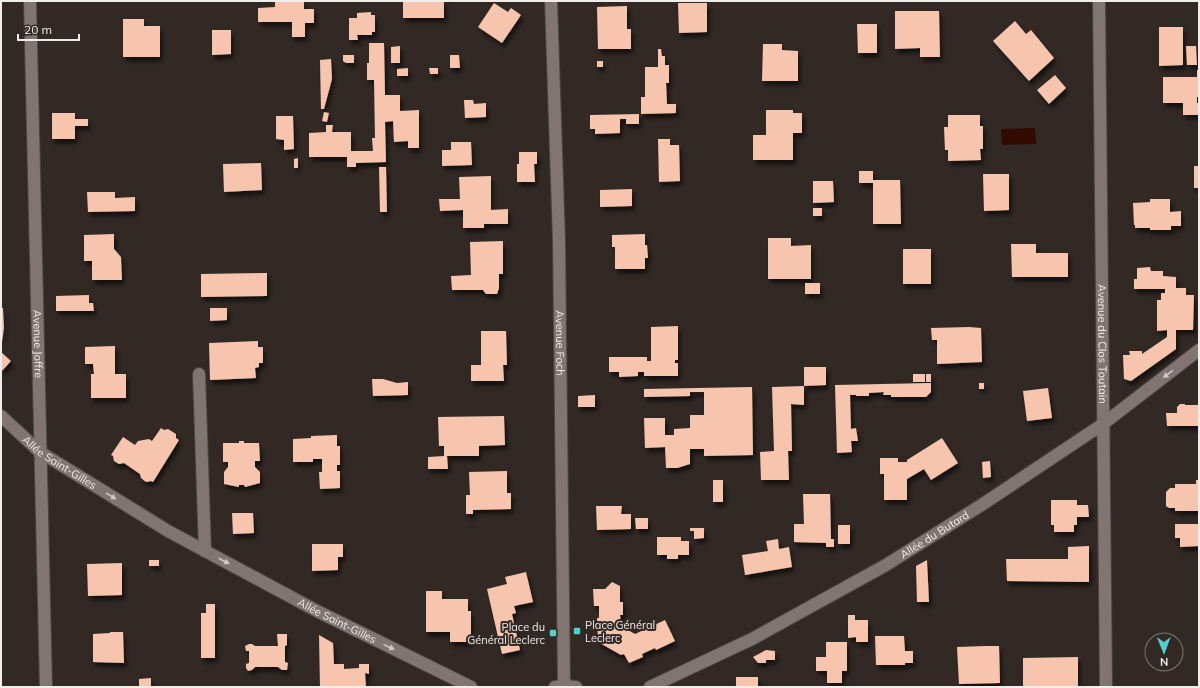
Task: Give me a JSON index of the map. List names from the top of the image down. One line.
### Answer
{"streets":{"street":["Avenue Foch","Avenue Joffre","Avenue du Clos Toutain","Allée Saint-Gilles","Allée du Butard"]},"crossings":[["Avenue Joffre","Allée Saint-Gilles"],["Avenue du Clos Toutain","Allée du Butard"]],"one_way":["Allée Saint-Gilles"],"places":{"transit":["Place Général Leclerc","Place du Général Leclerc"]},"scale_bar":"20 m","north":"bottom"}
